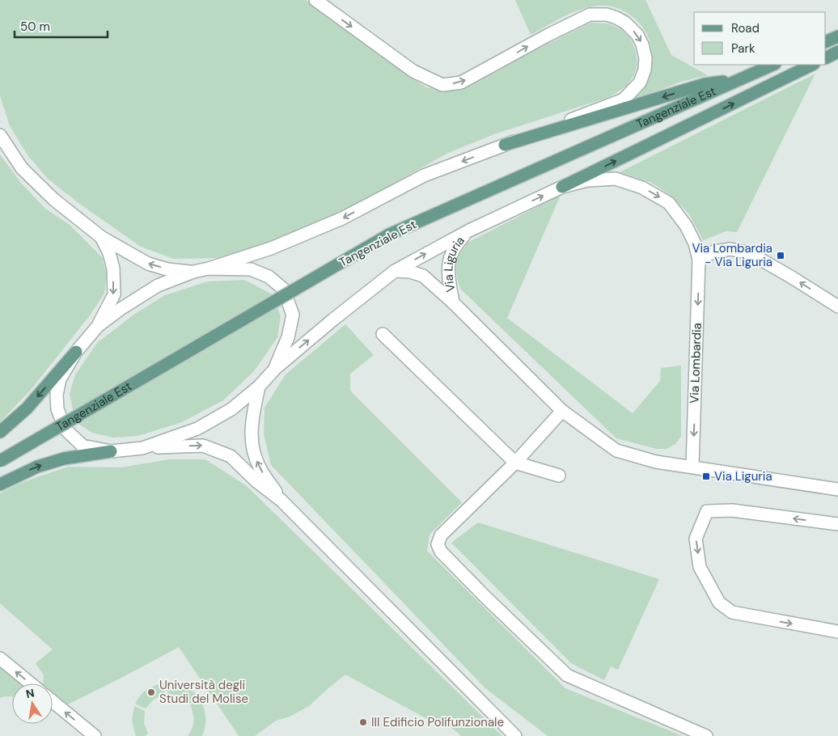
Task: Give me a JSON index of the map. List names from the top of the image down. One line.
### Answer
{"streets":{"main road":["Tangenziale Est"],"street":["Via Liguria","Via Lombardia"]},"crossings":[["Via Liguria","Via Lombardia"]],"places":{"transit":["Via Lombardia - Via Liguria","Via Liguria"],"other":["Università degli Studi del Molise","III Edificio Polifunzionale"]},"legend":["Road","Park"],"scale_bar":"50 m","north":"top"}
